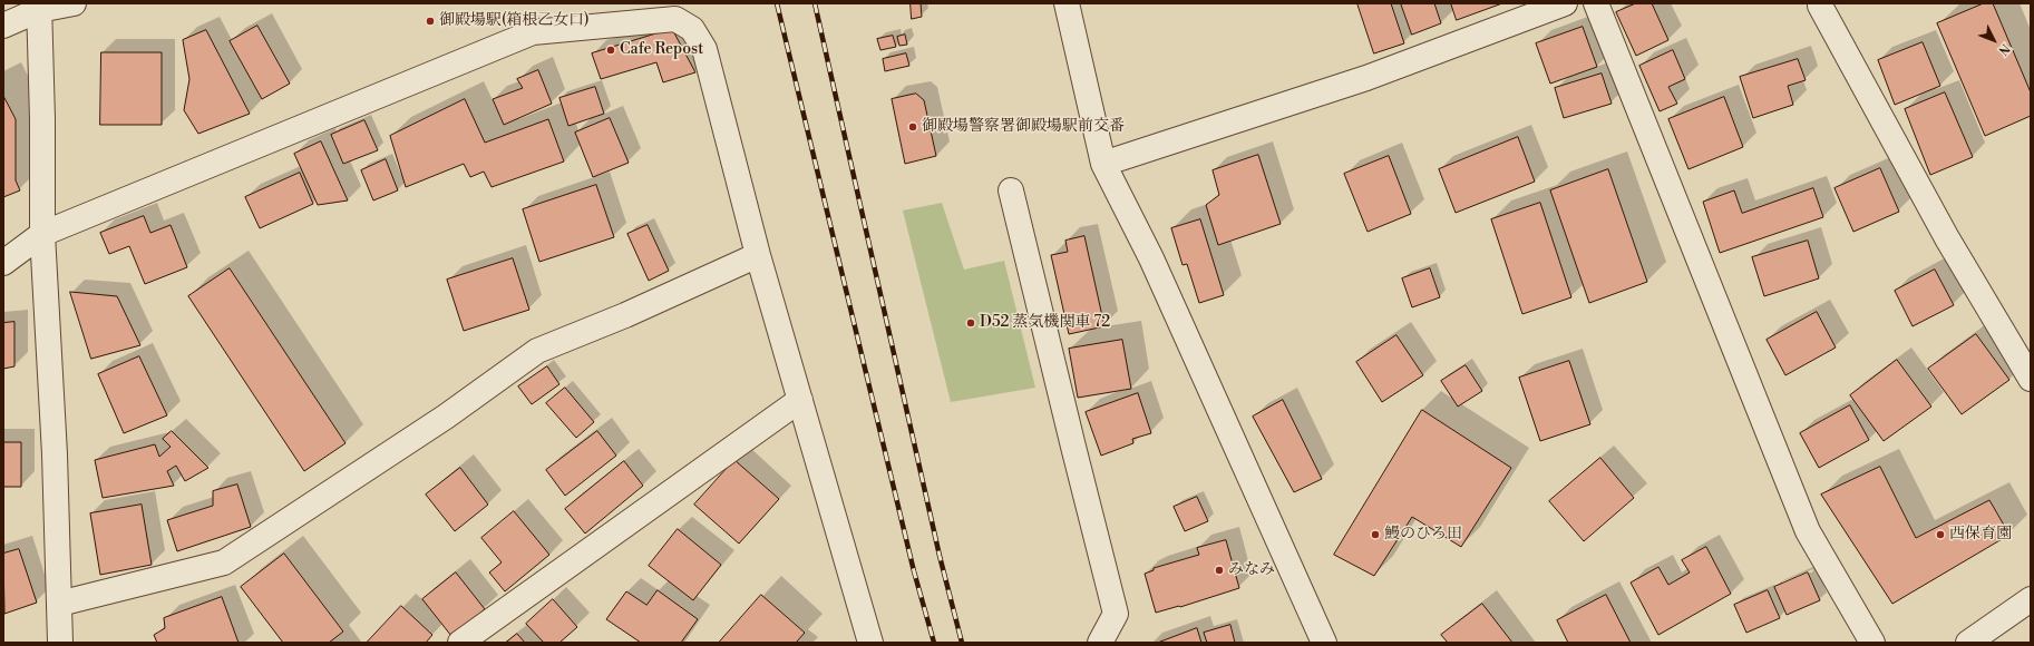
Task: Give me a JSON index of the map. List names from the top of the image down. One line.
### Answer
{"places":["御殿場駅(箱根乙女口)","Cafe Repost","御殿場警察署御殿場駅前交番","D52 蒸気機関車 72","鰻のひろ田","西保育園","みなみ"],"north":"bottom right"}
